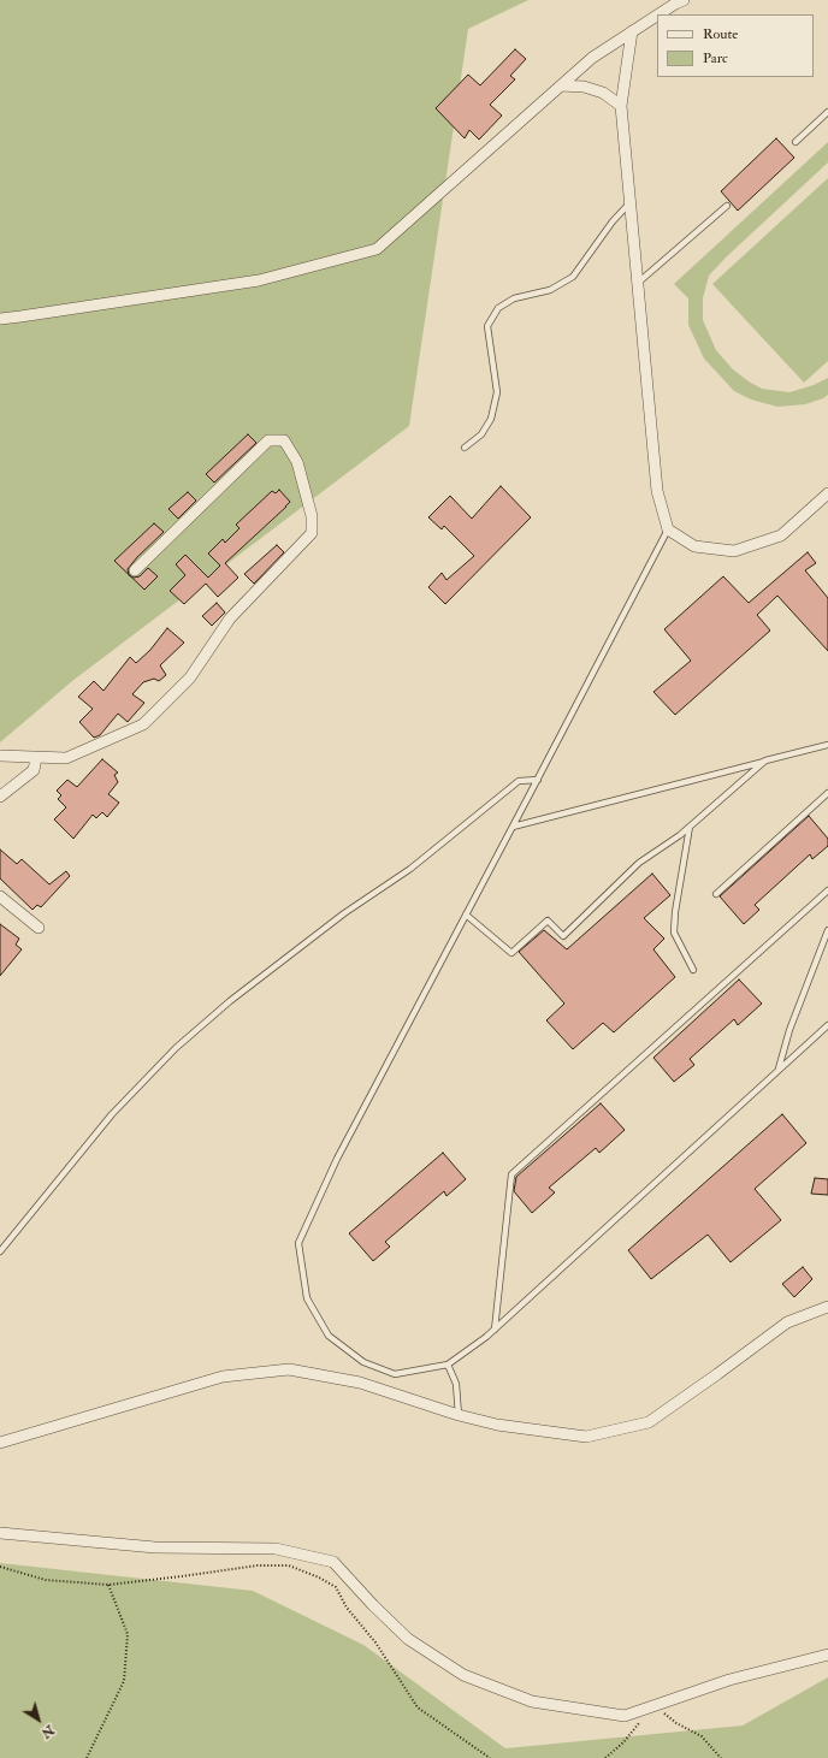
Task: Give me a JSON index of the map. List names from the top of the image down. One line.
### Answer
{"legend":["Route","Parc"],"north":"bottom right"}
